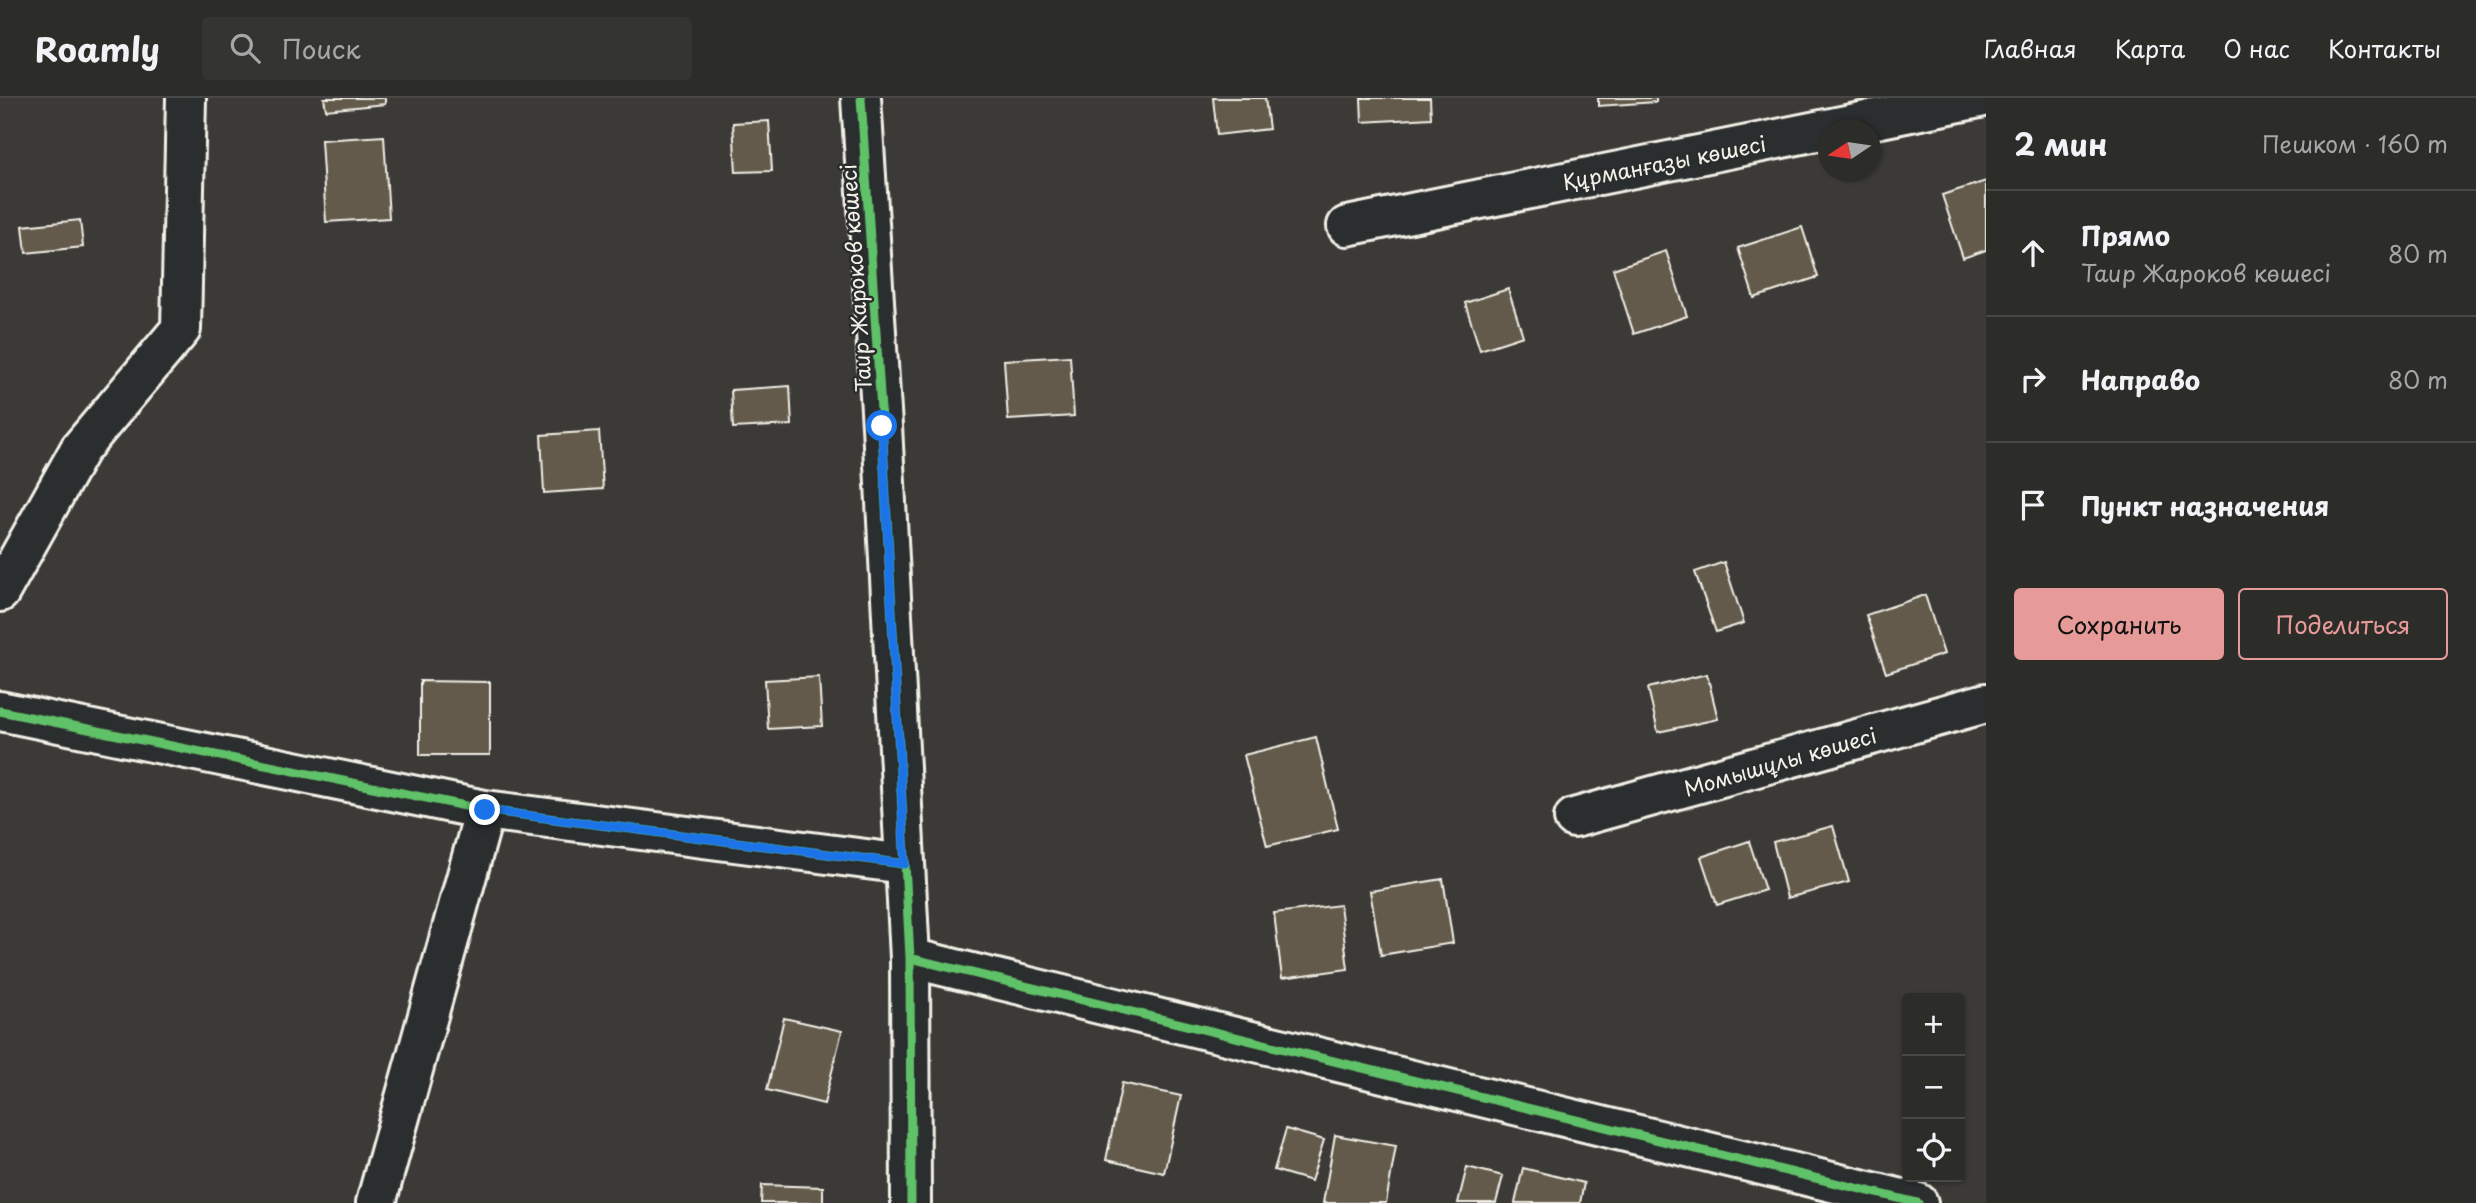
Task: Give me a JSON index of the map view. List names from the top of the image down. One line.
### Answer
{"streets":{"street":["Құрманғазы көшесі","Таир Жароков көшесі","Момышұлы көшесі"]},"north":"left","page":{"header":"Roamly","search":"Поиск","nav":["Главная","Карта","О нас","Контакты"],"heading":["2 мин","Пешком · 160 m"],"list":[["Прямо","Таир Жароков көшесі","80 m"],["Направо","80 m"],"Пункт назначения"],"buttons":["Сохранить","Поделиться"],"map_buttons":["+","−"]}}
